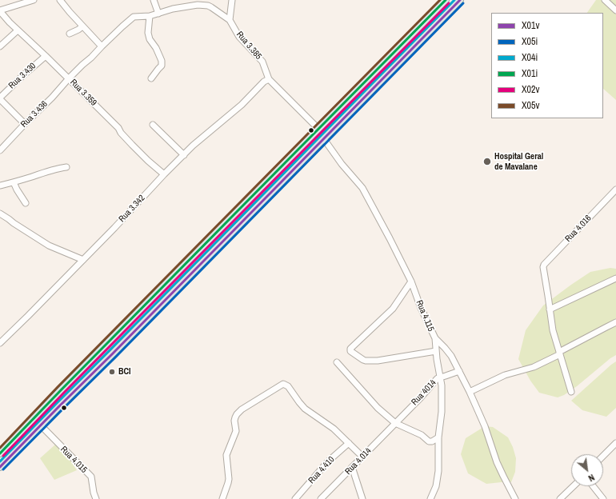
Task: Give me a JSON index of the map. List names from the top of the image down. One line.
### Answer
{"streets":{"street":["Rua 3.385","Rua 3.430","Rua 3.359","Rua 3.436","Rua 3.342","Rua 4.016","Rua 4.115","Rua 4014","Rua 4.015","Rua 4.014","Rua 4.410"]},"crossings":[["Rua 3.385","Rua 3.436"],["Rua 3.385","Rua 3.342"],["Rua 3.430","Rua 3.359"],["Rua 3.359","Rua 3.436"],["Rua 3.359","Rua 3.342"],["Rua 4.115","Rua 4014"],["Rua 4014","Rua 4.014"]],"places":["Hospital Geral de Mavalane","BCI"],"lines":["transit line X01v","transit line X04i","transit line X01i","transit line X05v","transit line X05i","transit line X02v"],"legend":["X01v","X05i","X04i","X01i","X02v","X05v"],"north":"bottom right"}
